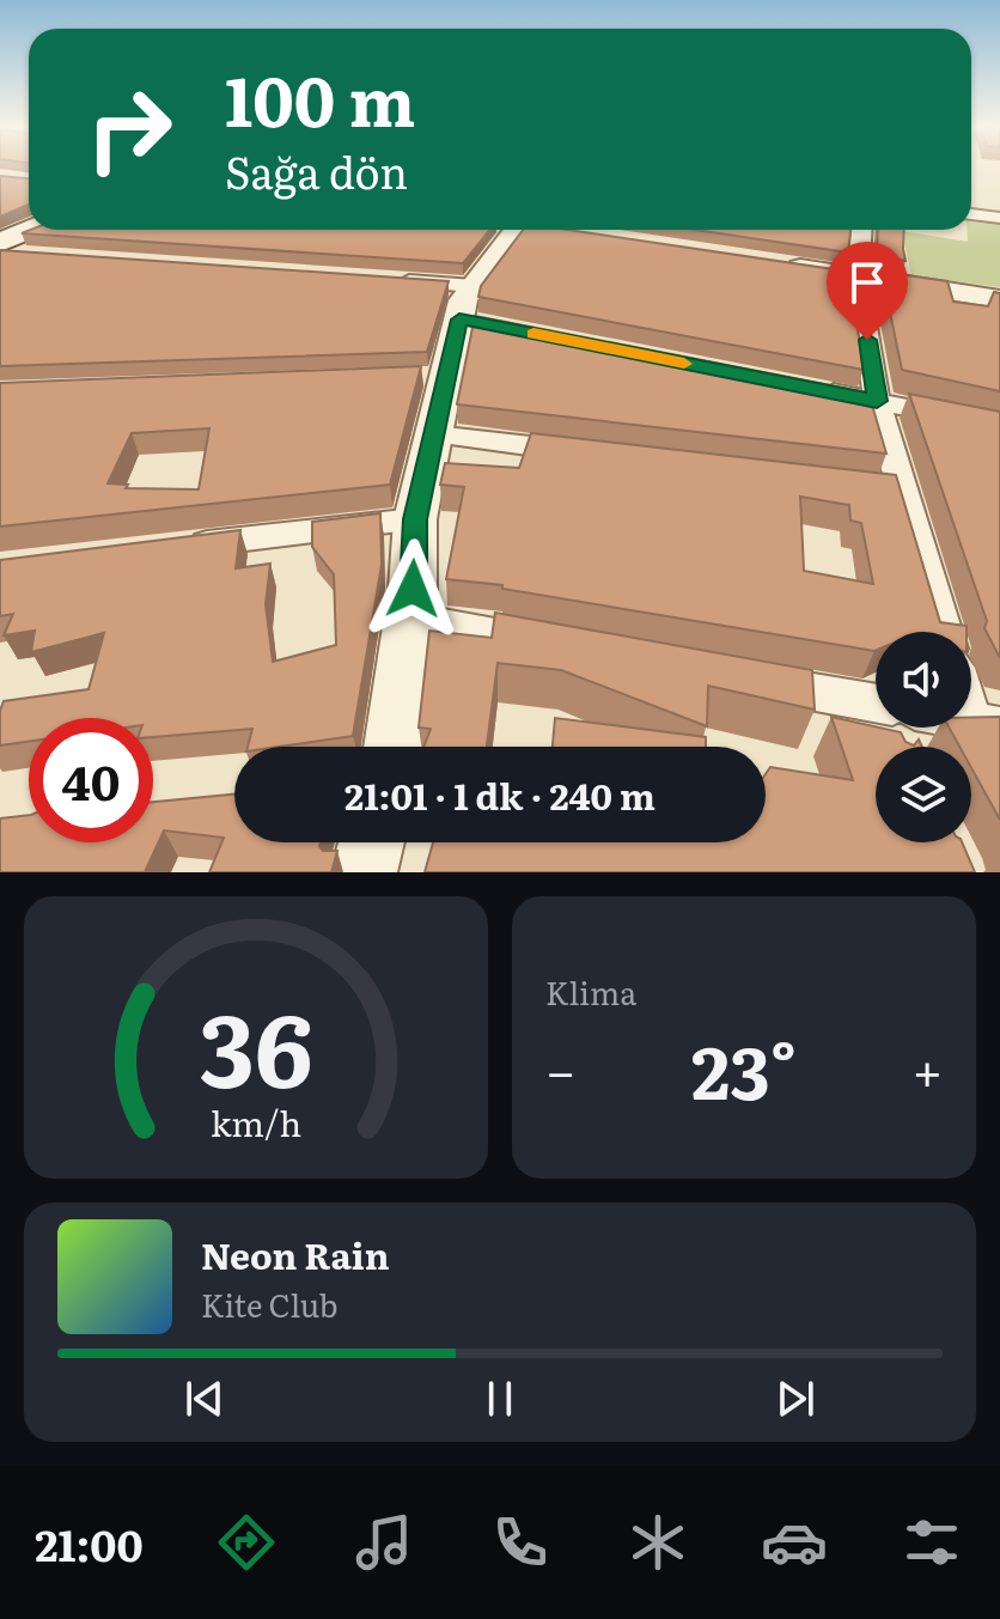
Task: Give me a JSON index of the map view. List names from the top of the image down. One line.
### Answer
{"page":{"turn":["100 m","Sağa dön"],"limit":"40","trip":"21:01 · 1 dk · 240 m","tile":"Klima","heat":["−","23°","+"],"song":["Neon Rain","Kite Club"],"tabs":"21:00","gauge":["36","km/h"]}}
